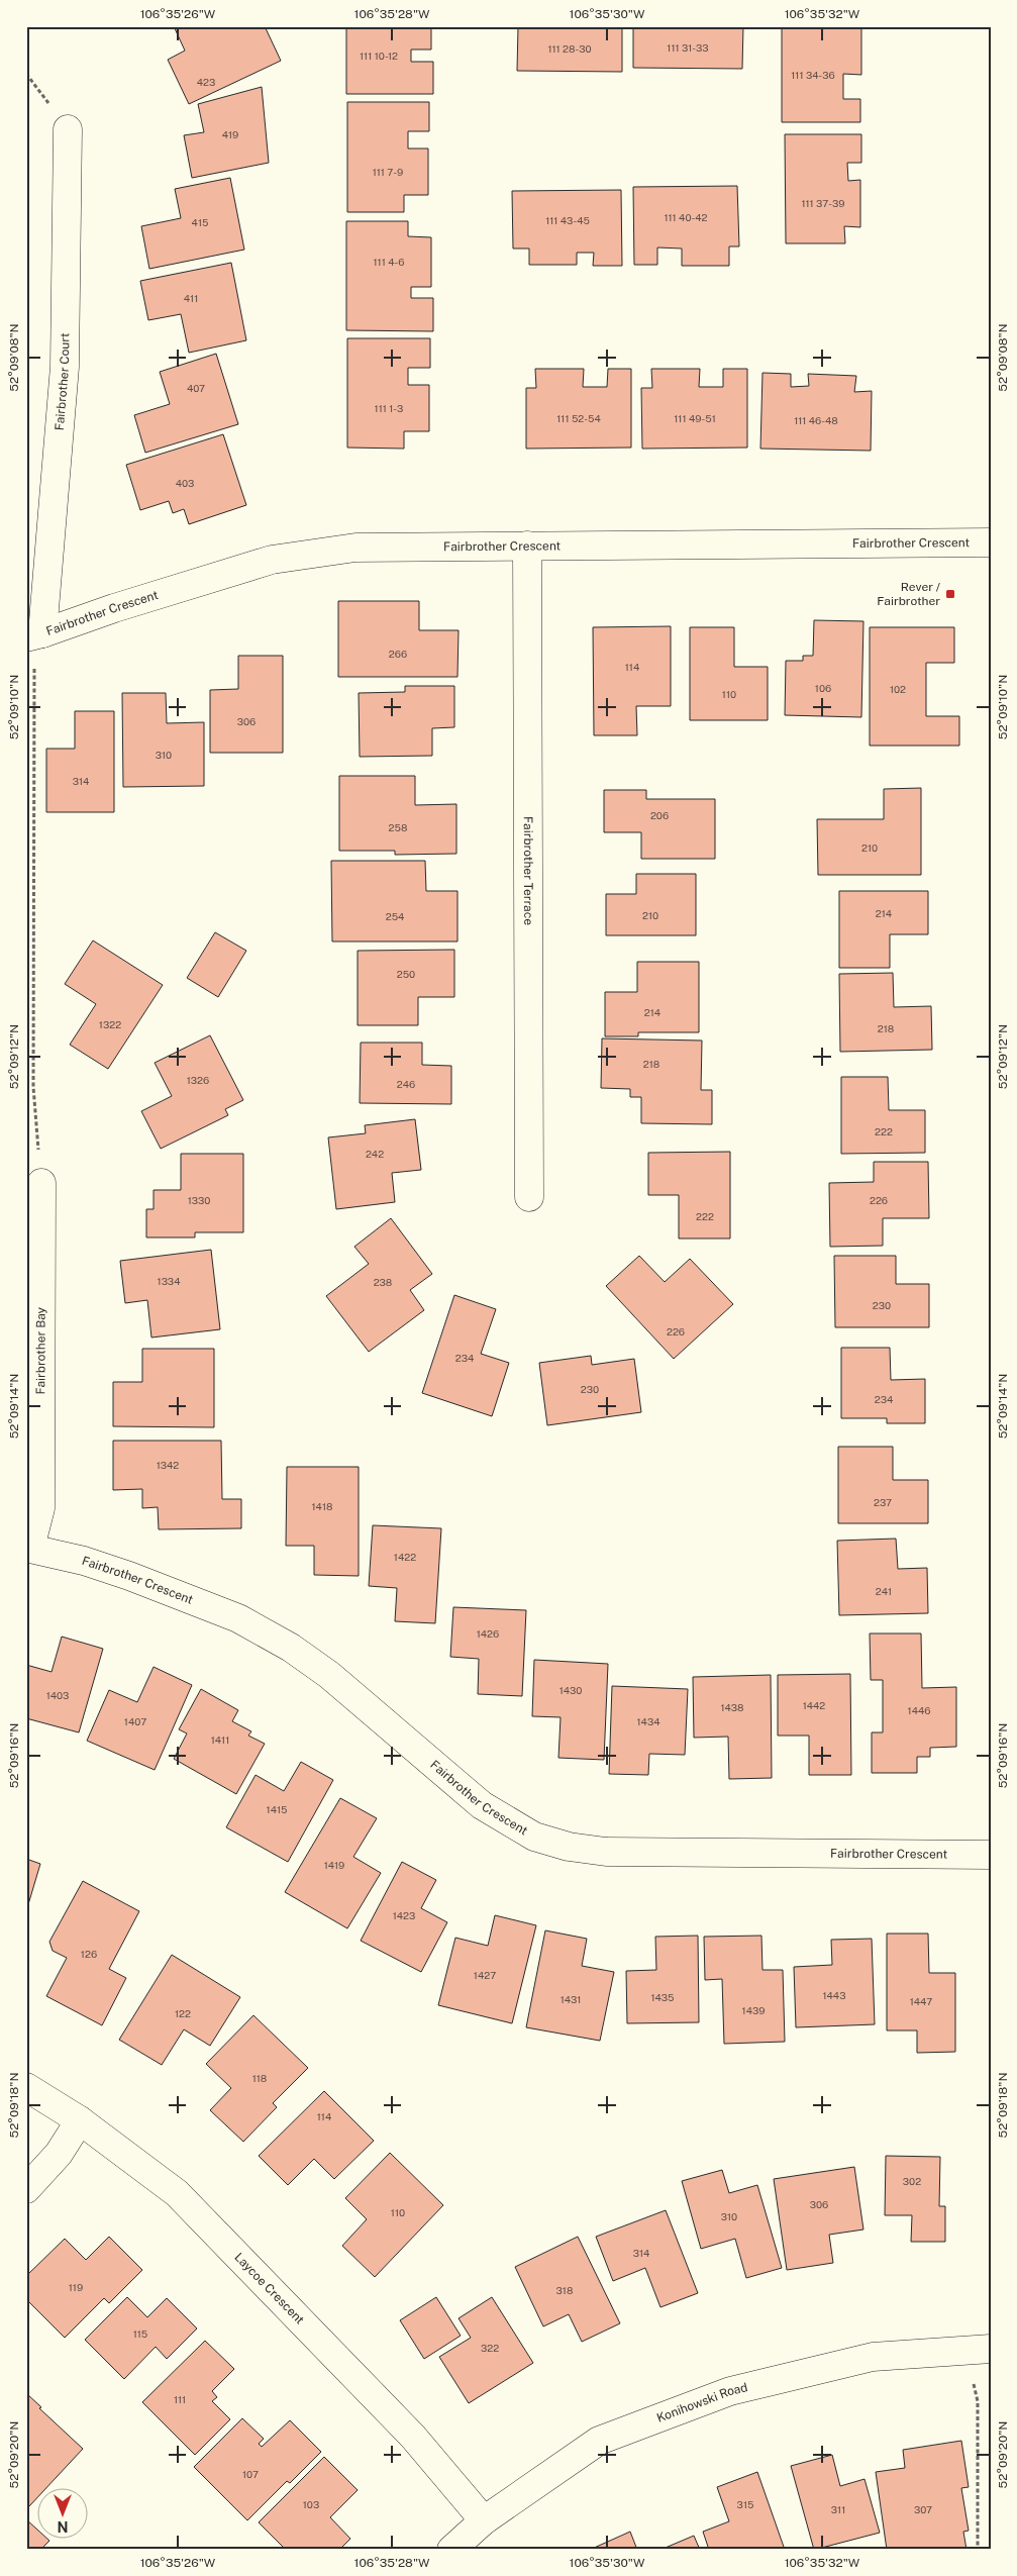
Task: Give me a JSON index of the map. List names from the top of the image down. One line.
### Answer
{"streets":{"street":["Fairbrother Court","Fairbrother Crescent","Fairbrother Terrace","Fairbrother Bay","Laycoe Crescent","Konihowski Road"]},"crossings":[["Fairbrother Court","Fairbrother Crescent"],["Fairbrother Crescent","Fairbrother Terrace"],["Fairbrother Crescent","Fairbrother Bay"],["Laycoe Crescent","Konihowski Road"]],"places":{"transit":["Rever / Fairbrother"]},"house_numbers":["111 31-33","111 28-30","111 10-12","111 34-36","423","419","111 7-9","111 37-39","111 40-42","111 43-45","415","111 4-6","411","407","111 1-3","111 52-54","111 49-51","111 46-48","403","266","114","106","102","110","306","310","314","206","258","210","214","210","254","250","214","1322","218","218","1326","246","222","242","1330","226","222","1334","238","230","226","234","230","234","1342","237","1418","1422","241","1426","1430","1403","1442","1438","1446","1407","1434","1411","1415","1419","1423","126","1427","1443","1435","1431","1447","1439","122","118","114","302","306","110","310","314","119","318","115","322","111","107","103","315","311","307"],"north":"bottom","coordinates":["106°35'26\"W","106°35'28\"W","106°35'30\"W","106°35'32\"W","52°09'08\"N","52°09'10\"N","52°09'12\"N","52°09'14\"N","52°09'16\"N","52°09'18\"N","52°09'20\"N"]}
